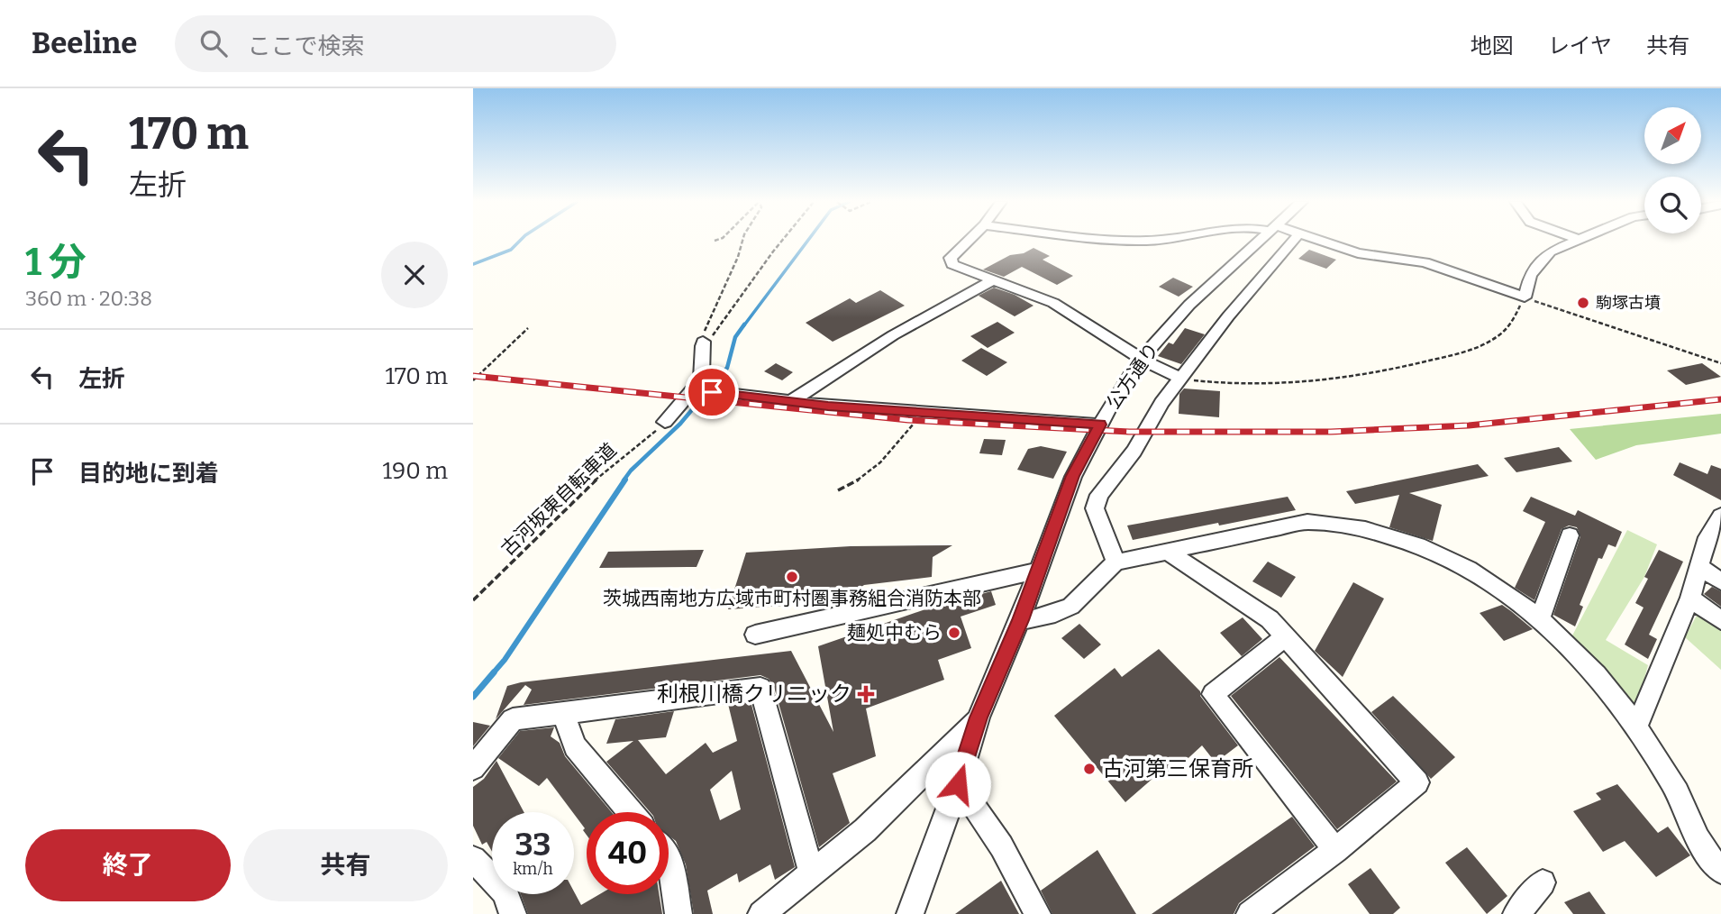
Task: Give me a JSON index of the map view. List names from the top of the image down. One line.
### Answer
{"streets":{"street":["公方通り"],"path":["古河坂東自転車道"]},"places":{"other":["駒塚古墳","茨城西南地方広域市町村圏事務組合消防本部","麺処中むら","古河第三保育所"],"health":["利根川橋クリニック"]},"north":"top right","page":{"header":"Beeline","search":"ここで検索","nav":["地図","レイヤ","共有"],"turn":["170 m","左折"],"heading":["1 分","360 m · 20:38"],"list":[{"name":"左折","value":"170 m"},{"name":"目的地に到着","value":"190 m"}],"speed":"33 km/h","limit":"40","buttons":["終了","共有"]}}
